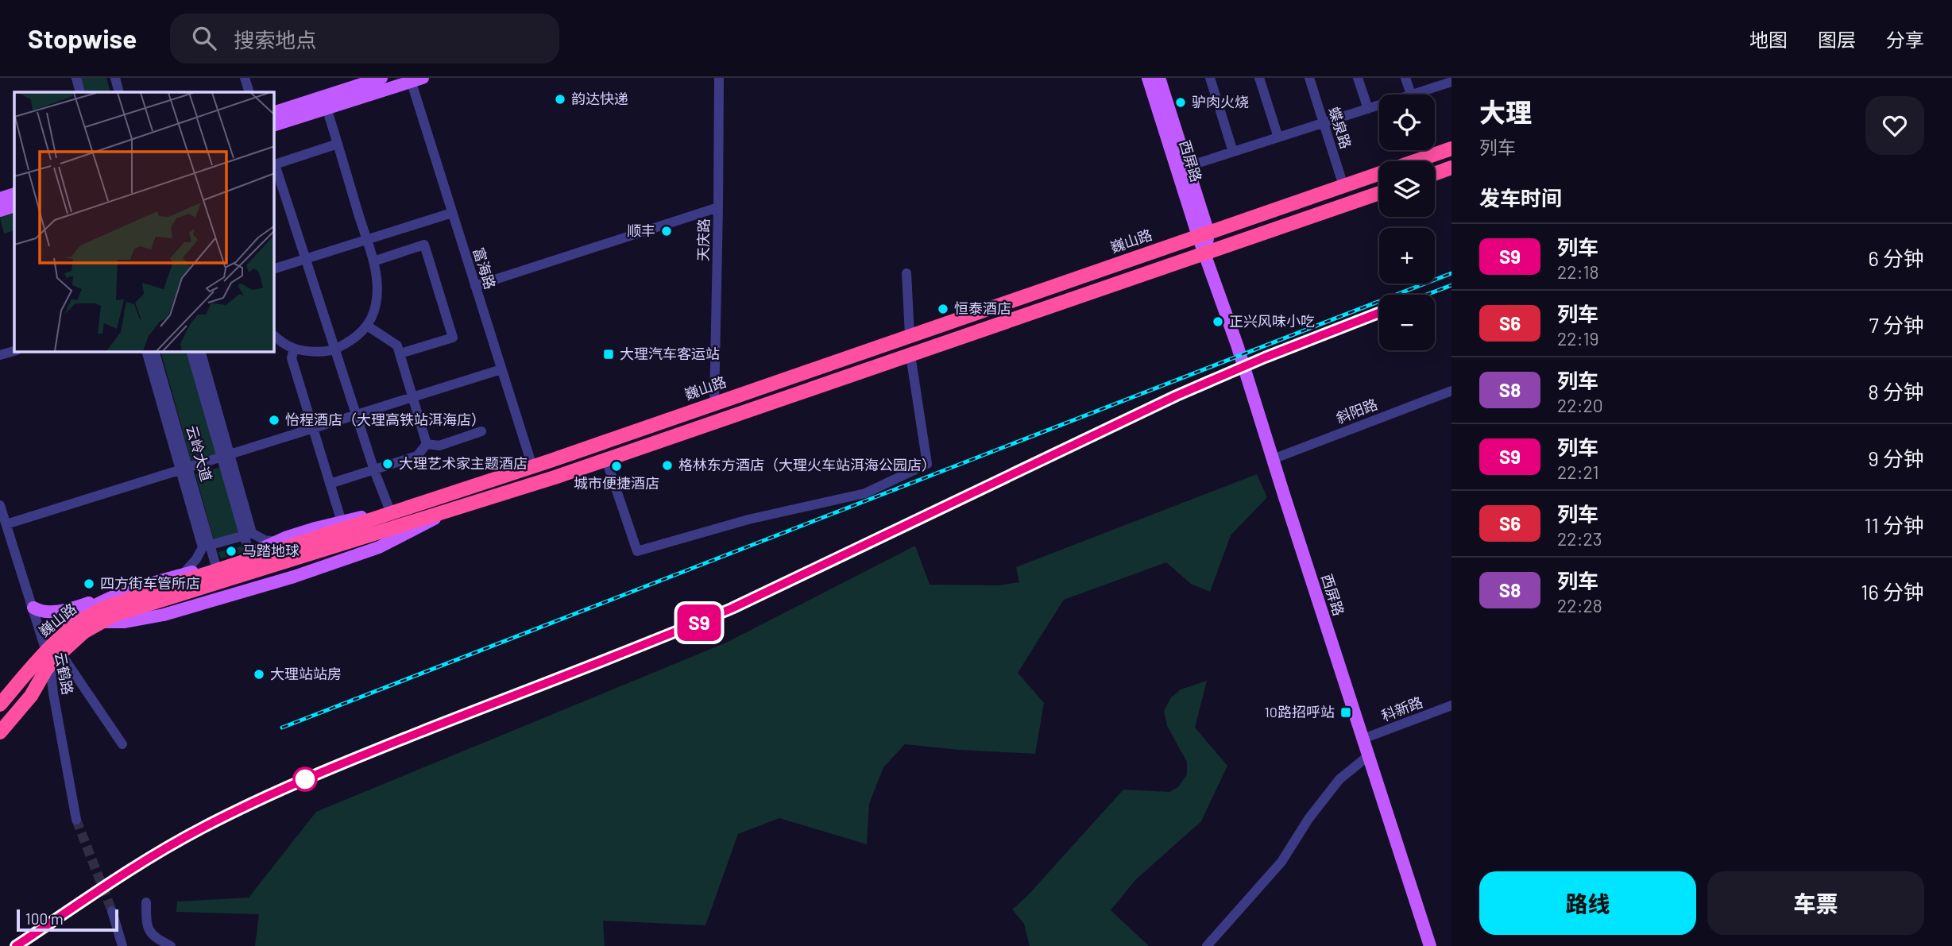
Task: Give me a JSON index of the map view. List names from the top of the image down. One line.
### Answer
{"streets":{"highway":["巍山路"],"main road":["西屏路"],"street":["蝶泉路","天庆路","富海路","斜阳路","云岭大道","云鹤路","科新路"]},"crossings":[["蝶泉路","巍山路"],["西屏路","巍山路"],["西屏路","斜阳路"],["西屏路","科新路"],["天庆路","巍山路"],["巍山路","富海路"],["巍山路","云鹤路"]],"places":{"other":["韵达快递","驴肉火烧","顺丰","恒泰酒店","正兴风味小吃","怡程酒店（大理高铁站洱海店）","大理艺术家主题酒店","格林东方酒店（大理火车站洱海公园店）","城市便捷酒店","马踏地球","四方街车管所店","大理站站房"],"transit":["大理汽车客运站","10路招呼站"]},"scale_bar":"100 m","page":{"header":"Stopwise","search":"搜索地点","nav":["地图","图层","分享"],"on_map":"S9","heading":[["大理","列车"],"发车时间"],"map_buttons":["+","−"],"list":[{"mark":"S9","name":"列车","note":"22:18","value":"6 分钟"},{"mark":"S6","name":"列车","note":"22:19","value":"7 分钟"},{"mark":"S8","name":"列车","note":"22:20","value":"8 分钟"},{"mark":"S9","name":"列车","note":"22:21","value":"9 分钟"},{"mark":"S6","name":"列车","note":"22:23","value":"11 分钟"},{"mark":"S8","name":"列车","note":"22:28","value":"16 分钟"}],"buttons":["路线","车票"],"scale":"100 m"}}
